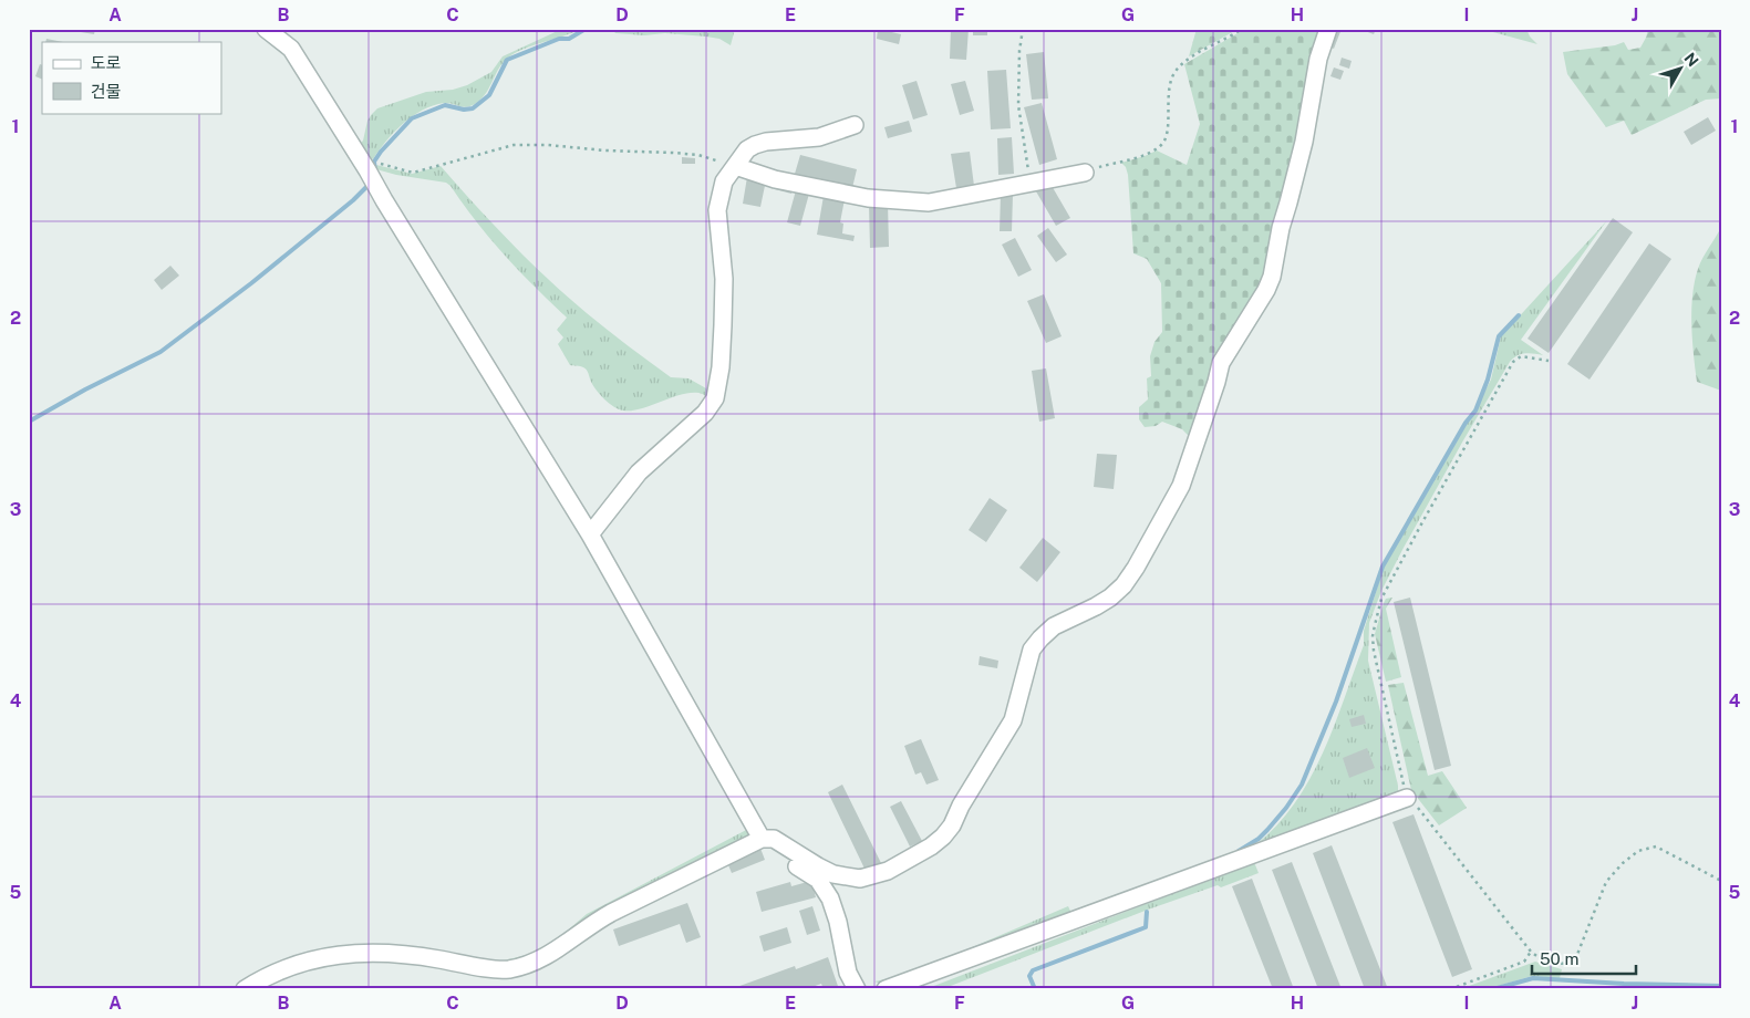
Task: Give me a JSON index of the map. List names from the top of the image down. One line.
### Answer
{"legend":["도로","건물"],"scale_bar":"50 m","north":"top right","grid":{"columns":["A","B","C","D","E","F","G","H","I","J"],"rows":["1","2","3","4","5"]}}
